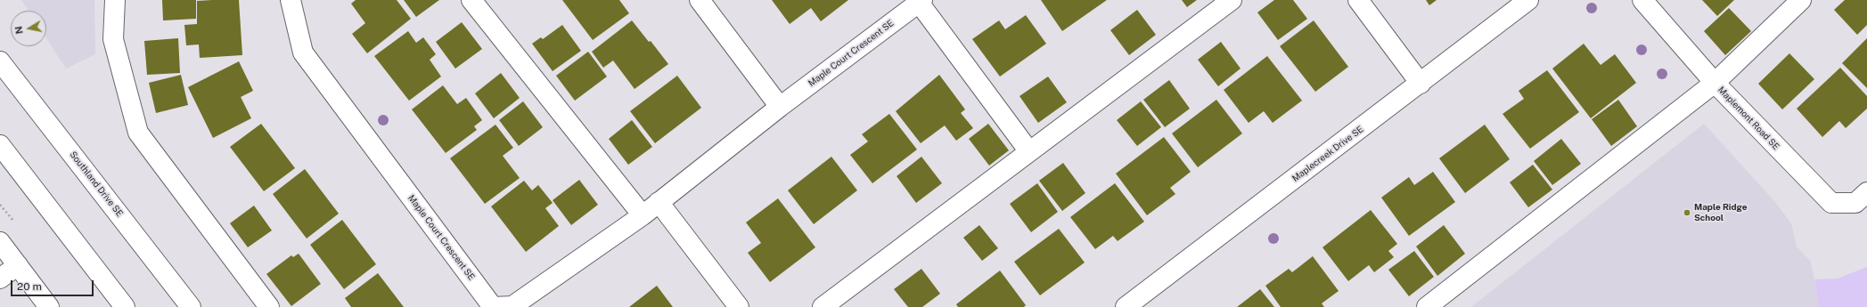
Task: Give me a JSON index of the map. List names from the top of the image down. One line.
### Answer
{"streets":{"street":["Maple Court Crescent SE","Maplemont Road SE","Maplecreek Drive SE","Southland Drive SE"]},"places":["Maple Ridge School"],"scale_bar":"20 m","north":"left"}
